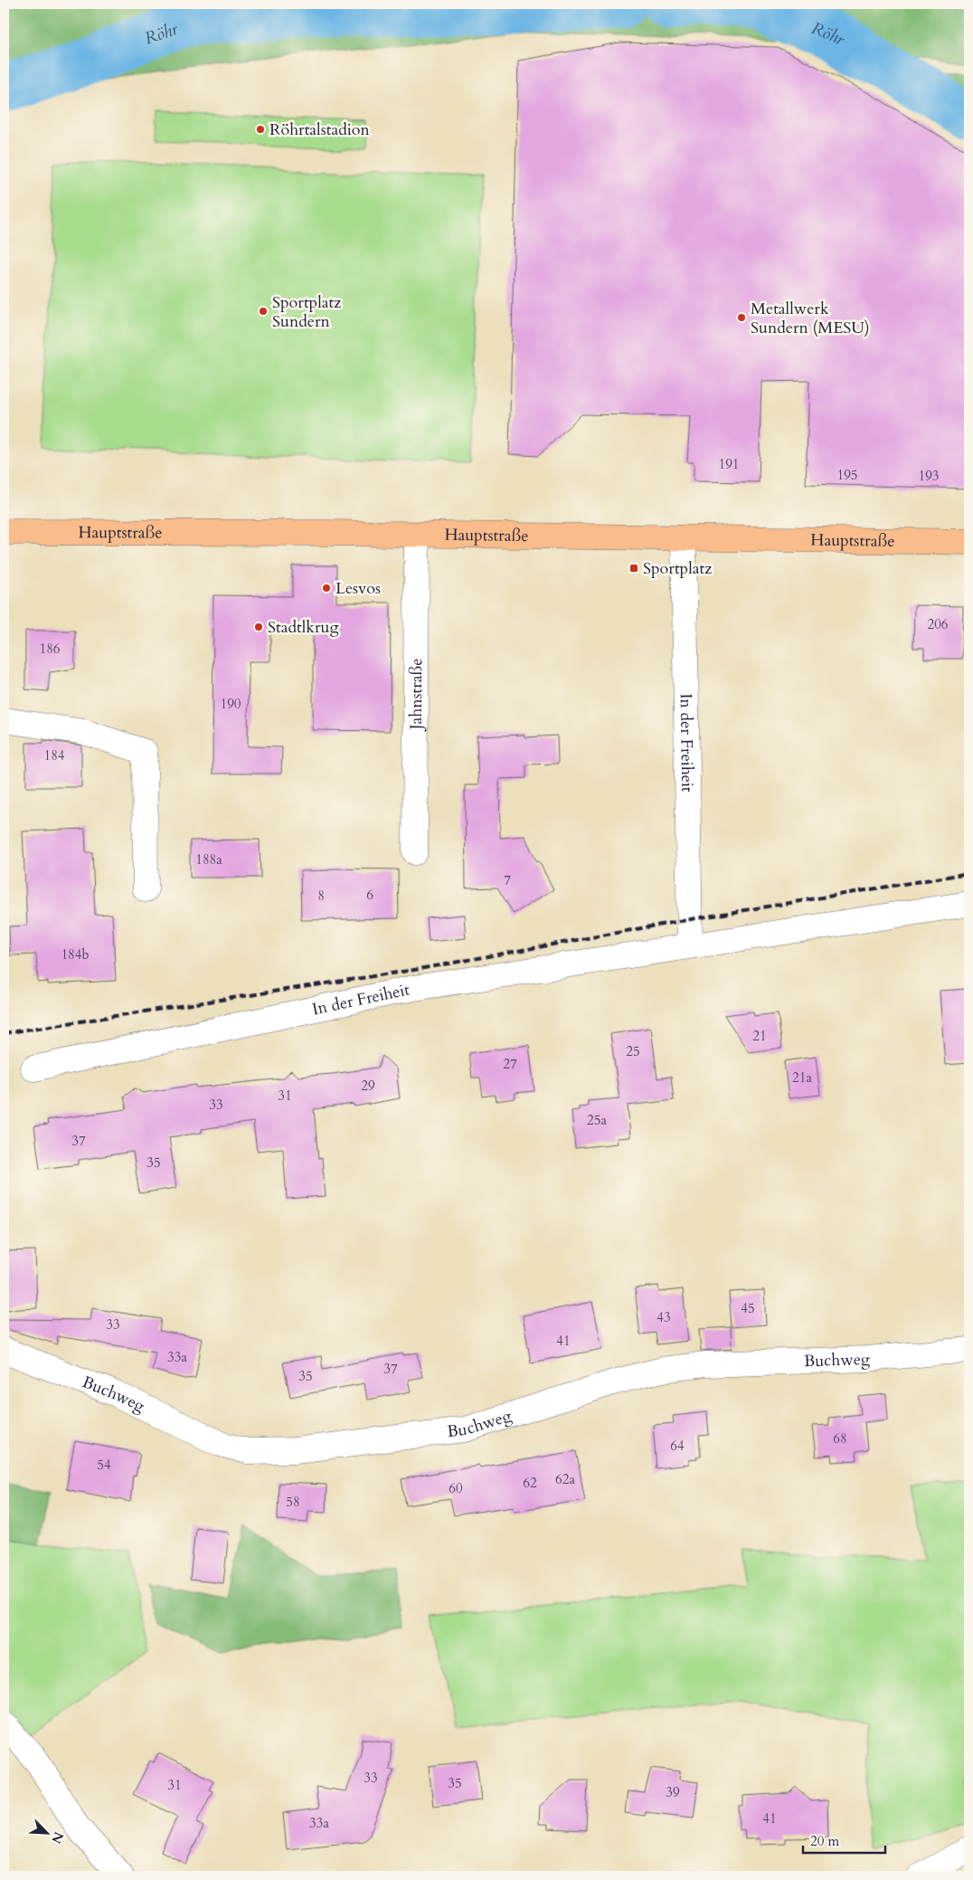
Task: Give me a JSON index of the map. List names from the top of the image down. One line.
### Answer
{"streets":{"main road":["Hauptstraße"],"street":["Jahnstraße","In der Freiheit","Buchweg"]},"crossings":[["Hauptstraße","Jahnstraße"],["Hauptstraße","In der Freiheit"]],"water":["Röhr"],"places":{"other":["Röhrtalstadion","Sportplatz Sundern","Metallwerk Sundern (MESU)","Lesvos","Stadtlkrug"],"transit":["Sportplatz"]},"house_numbers":["191","195","193","206","186","190","184","188a","7","6","8","184b","21","25","27","21a","29","31","33","25a","37","35","45","43","33","41","33a","37","35","68","64","54","62a","62","60","58","33","35","31","39","41","33a"],"scale_bar":"20 m","north":"bottom right"}
